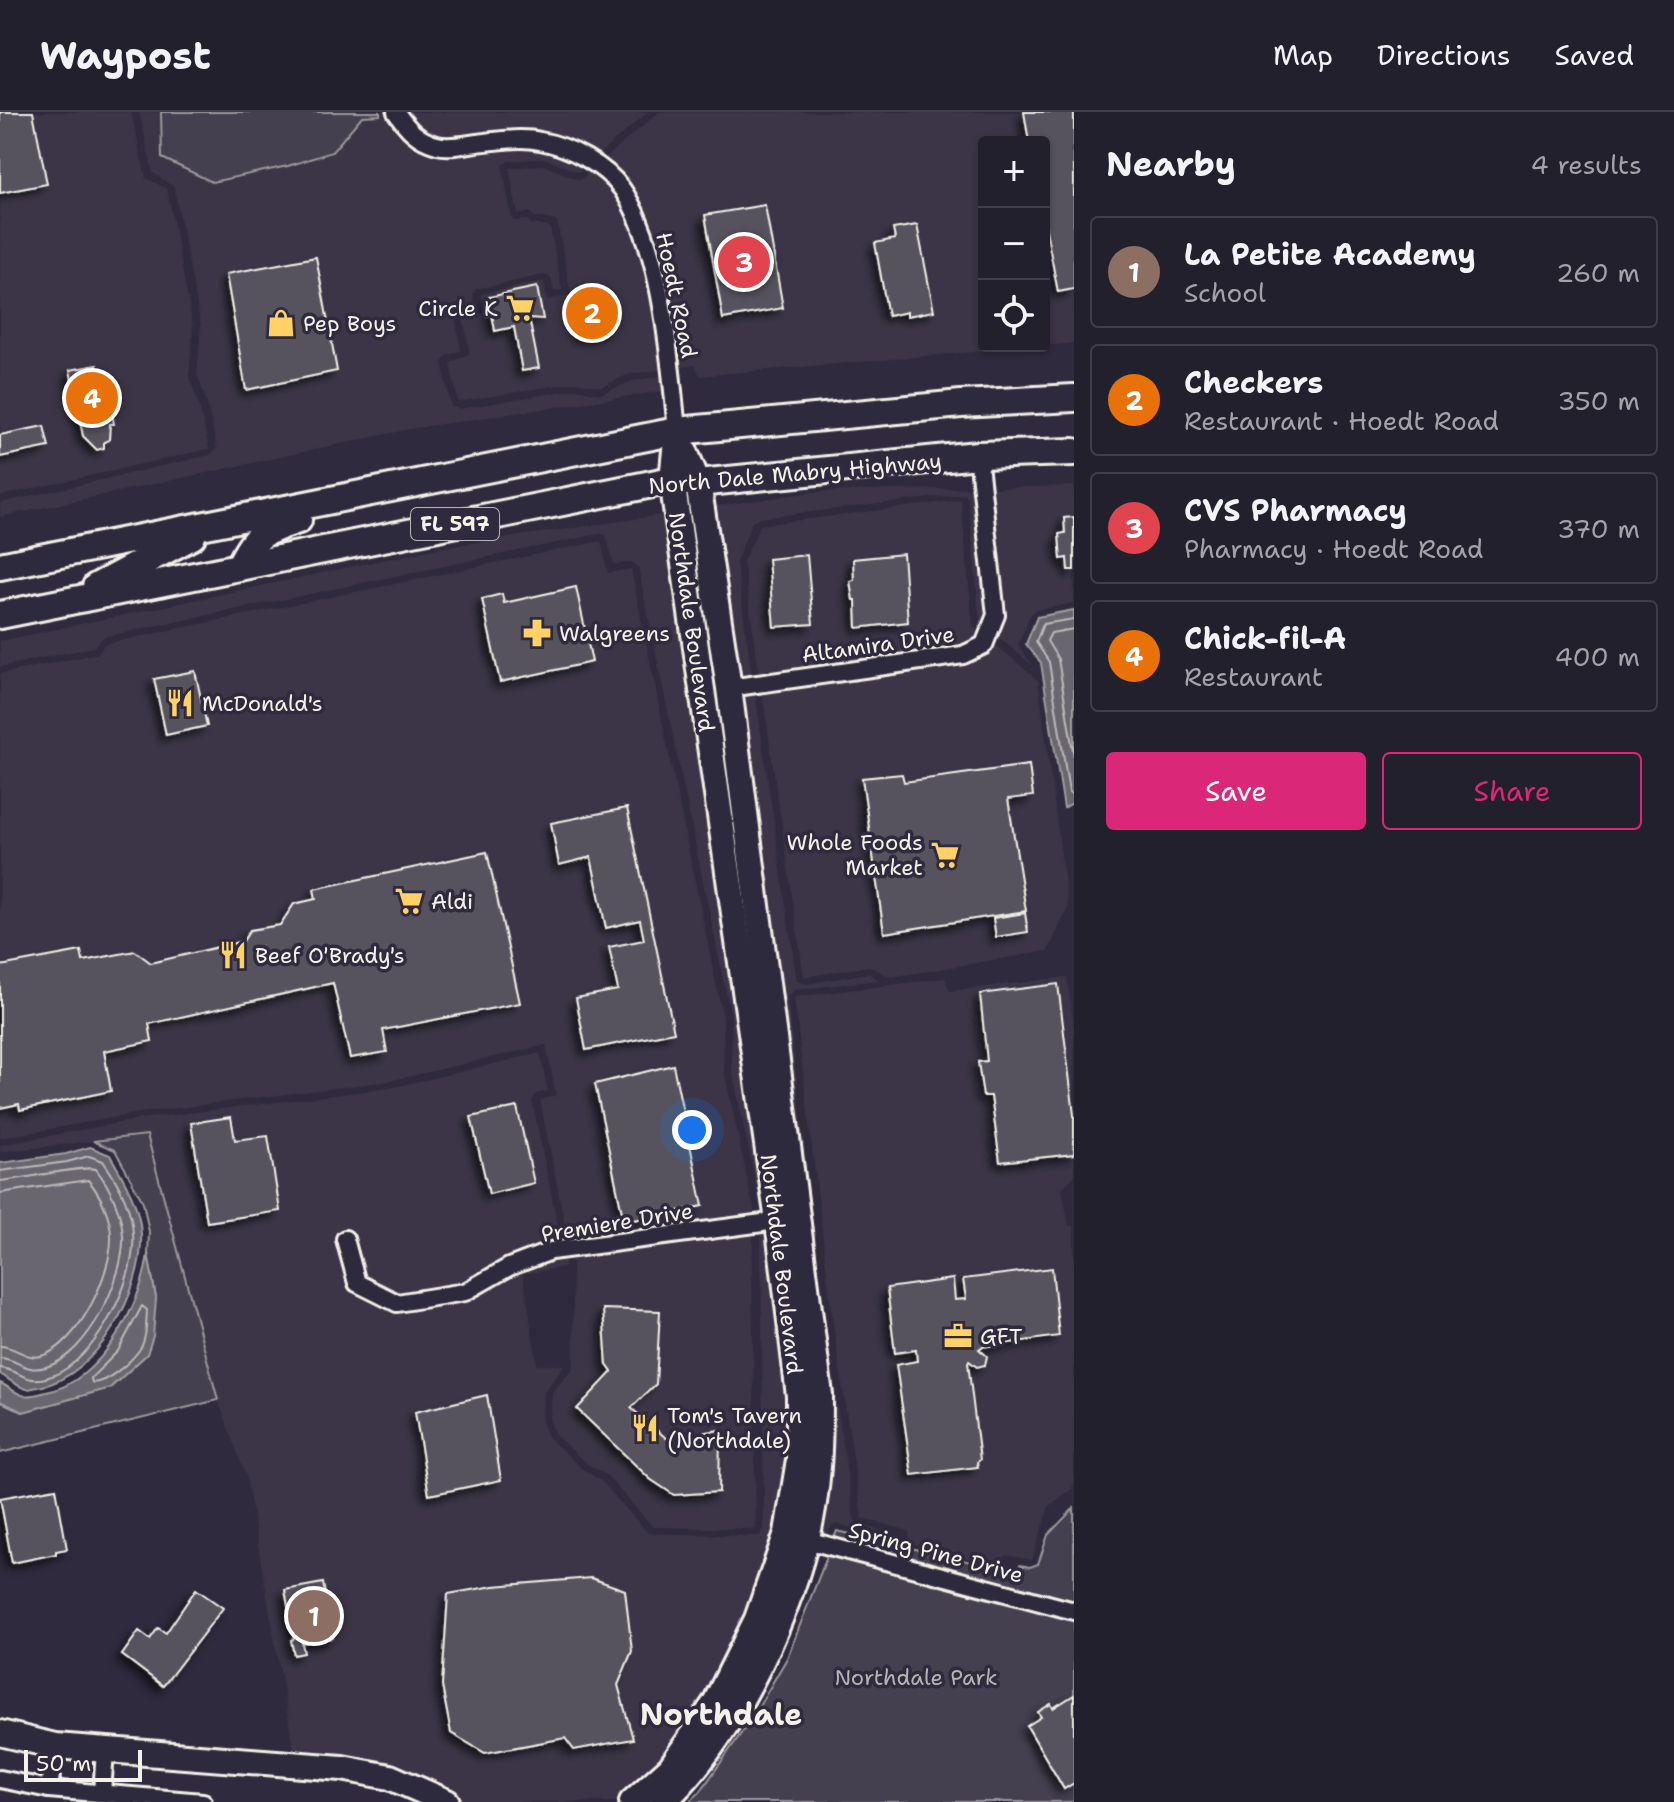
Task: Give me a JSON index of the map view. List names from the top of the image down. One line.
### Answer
{"streets":{"main road":["North Dale Mabry Highway","FL 597"],"street":["Hoedt Road","Northdale Boulevard","Altamira Drive","Premiere Drive","Spring Pine Drive"]},"crossings":[["Hoedt Road","FL 597"],["Hoedt Road","Northdale Boulevard"],["North Dale Mabry Highway","Northdale Boulevard"],["North Dale Mabry Highway","Altamira Drive"],["FL 597","Northdale Boulevard"],["Northdale Boulevard","Altamira Drive"],["Northdale Boulevard","Premiere Drive"],["Northdale Boulevard","Spring Pine Drive"]],"districts":["Northdale"],"parks":["Northdale Park"],"places":{"supermarket":["Circle K","Whole Foods Market","Aldi"],"shop":["Pep Boys"],"pharmacy":["Walgreens"],"restaurant":["McDonald's","Beef O'Brady's","Tom's Tavern (Northdale)"],"office":["GFT"]},"scale_bar":"50 m","page":{"header":"Waypost","nav":["Map","Directions","Saved"],"heading":["Nearby","4 results"],"map_buttons":["+","−"],"list":[{"mark":"1","name":"La Petite Academy","note":"School","value":"260 m"},{"mark":"2","name":"Checkers","note":"Restaurant · Hoedt Road","value":"350 m"},{"mark":"3","name":"CVS Pharmacy","note":"Pharmacy · Hoedt Road","value":"370 m"},{"mark":"4","name":"Chick-fil-A","note":"Restaurant","value":"400 m"}],"pins":["3","2","4","1"],"buttons":["Save","Share"],"scale":"50 m"}}
